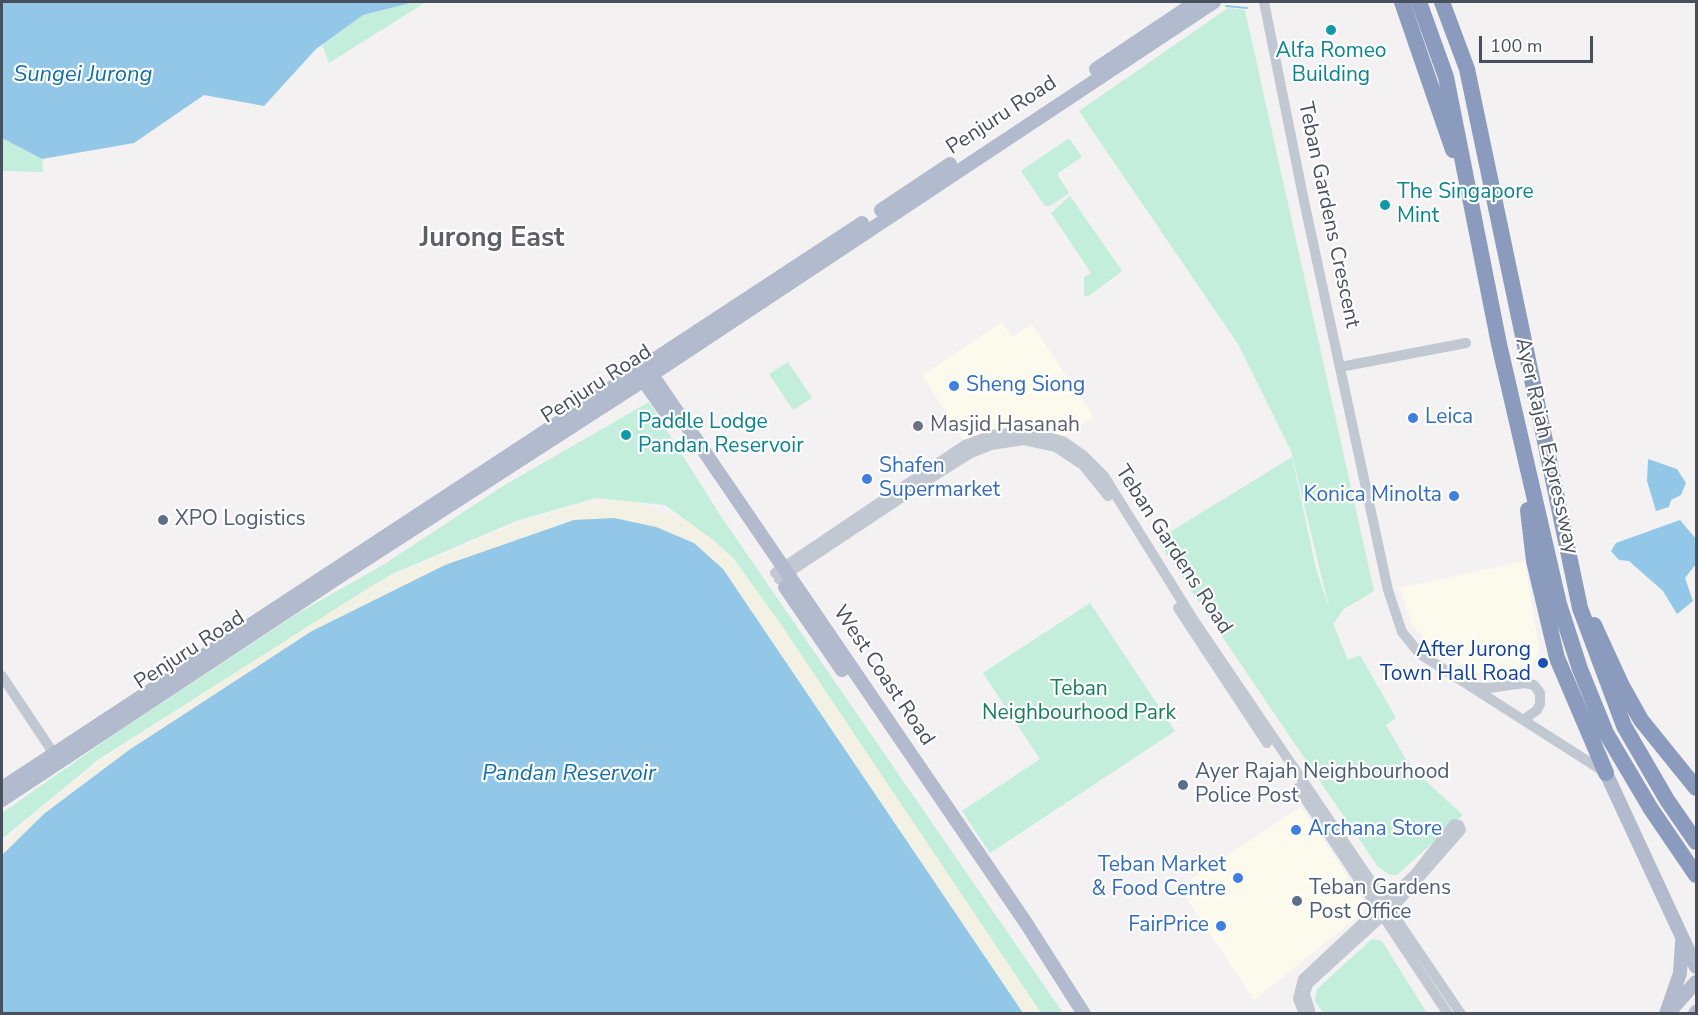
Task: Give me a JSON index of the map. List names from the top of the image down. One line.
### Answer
{"streets":{"highway":["Ayer Rajah Expressway"],"main road":["Penjuru Road","West Coast Road"],"street":["Teban Gardens Crescent","Teban Gardens Road"]},"crossings":[["Penjuru Road","West Coast Road"],["Teban Gardens Road","West Coast Road"]],"districts":["Jurong East"],"water":["Sungei Jurong","Pandan Reservoir"],"parks":["Teban Neighbourhood Park"],"places":["Alfa Romeo Building","The Singapore Mint","Sheng Siong","Leica","Masjid Hasanah","Paddle Lodge Pandan Reservoir","Shafen Supermarket","Konica Minolta","XPO Logistics","After Jurong Town Hall Road","Ayer Rajah Neighbourhood Police Post","Archana Store","Teban Market & Food Centre","Teban Gardens Post Office","FairPrice"],"scale_bar":"100 m"}
